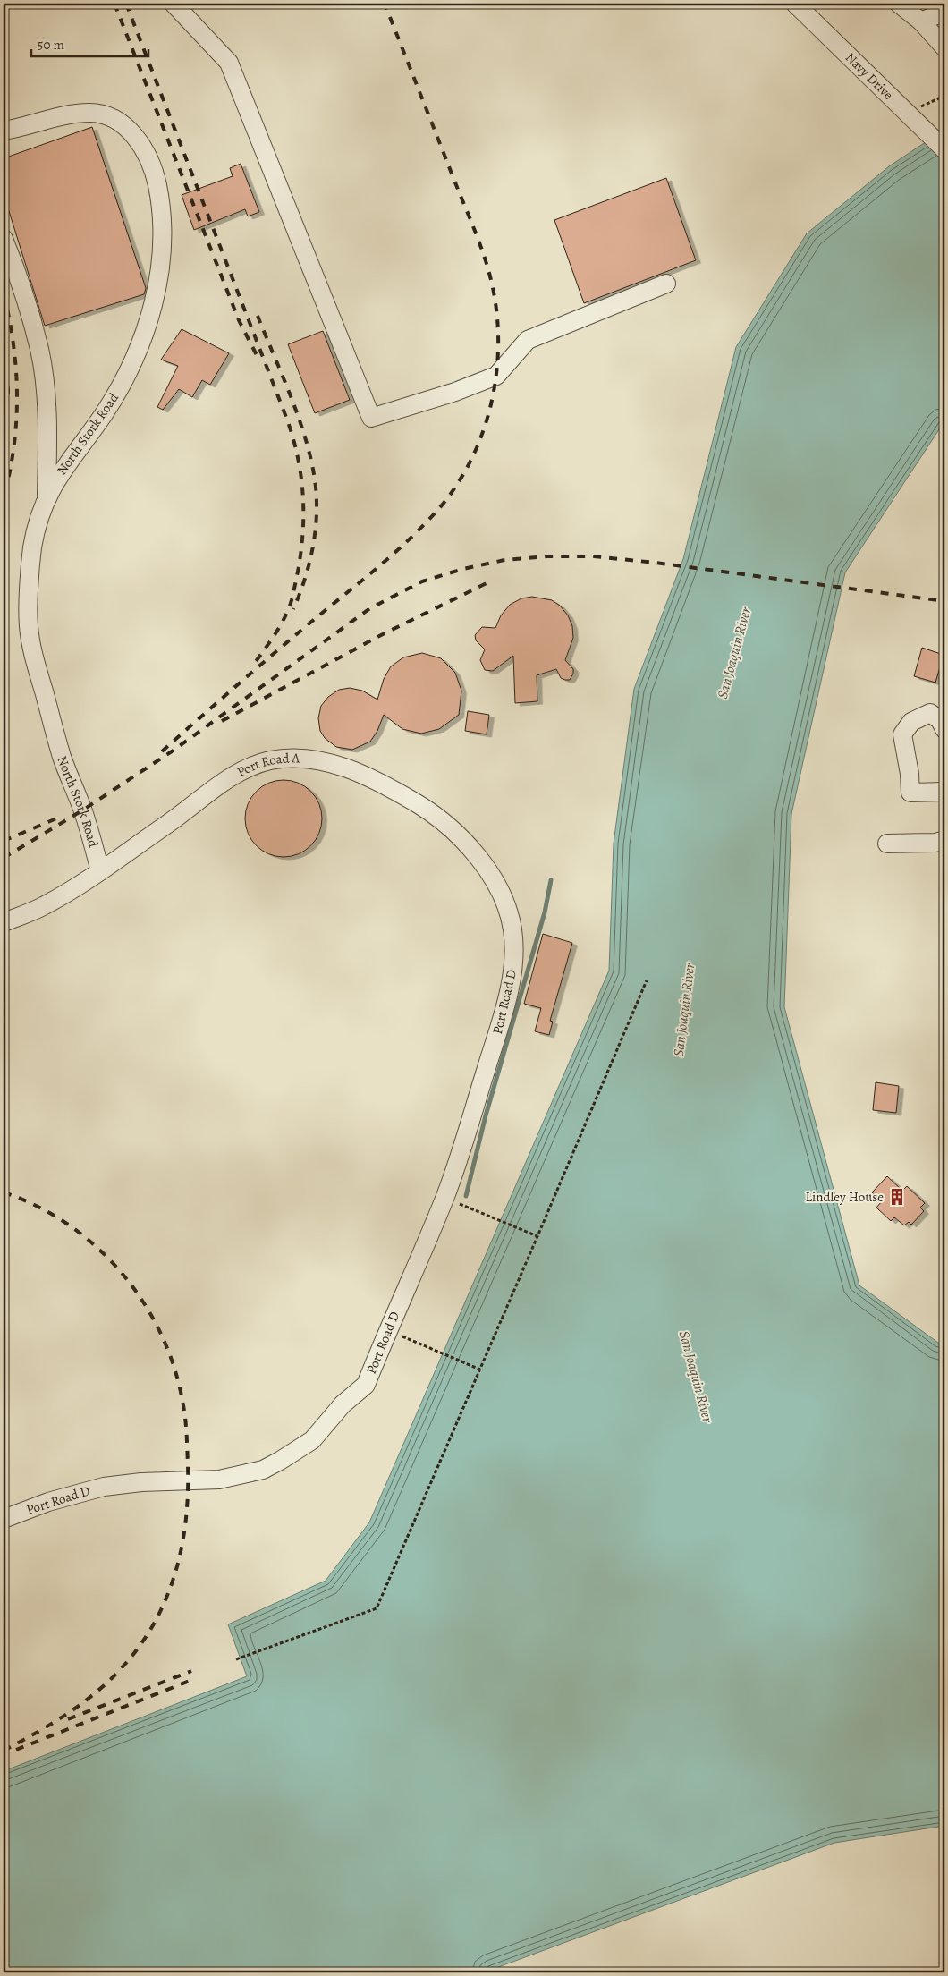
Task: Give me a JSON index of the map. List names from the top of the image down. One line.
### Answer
{"streets":{"street":["Navy Drive","North Stork Road","Port Road A","Port Road D"]},"crossings":[["North Stork Road","Port Road A"],["Port Road A","Port Road D"]],"water":["San Joaquin River"],"places":{"building":["Lindley House"]},"scale_bar":"50 m"}
